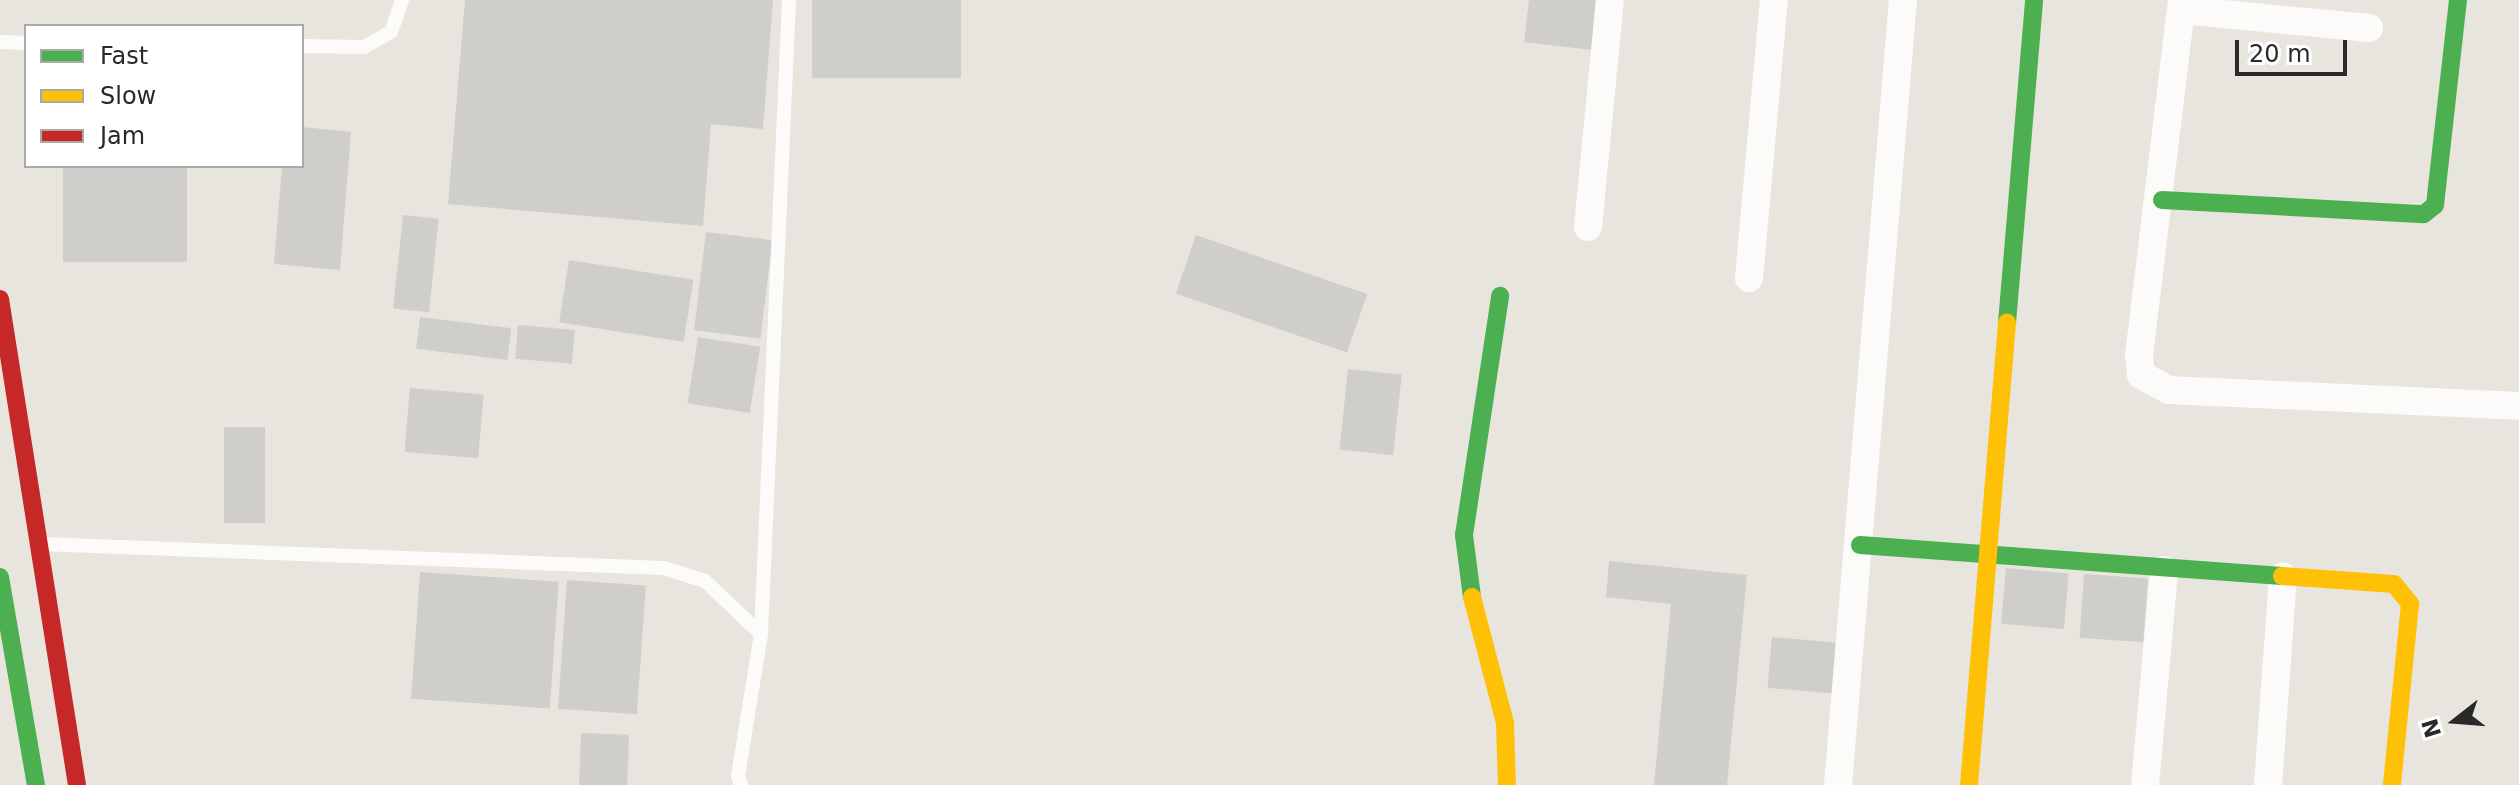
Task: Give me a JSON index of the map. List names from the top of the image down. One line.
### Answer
{"legend":["Fast","Slow","Jam"],"scale_bar":"20 m","north":"left"}
